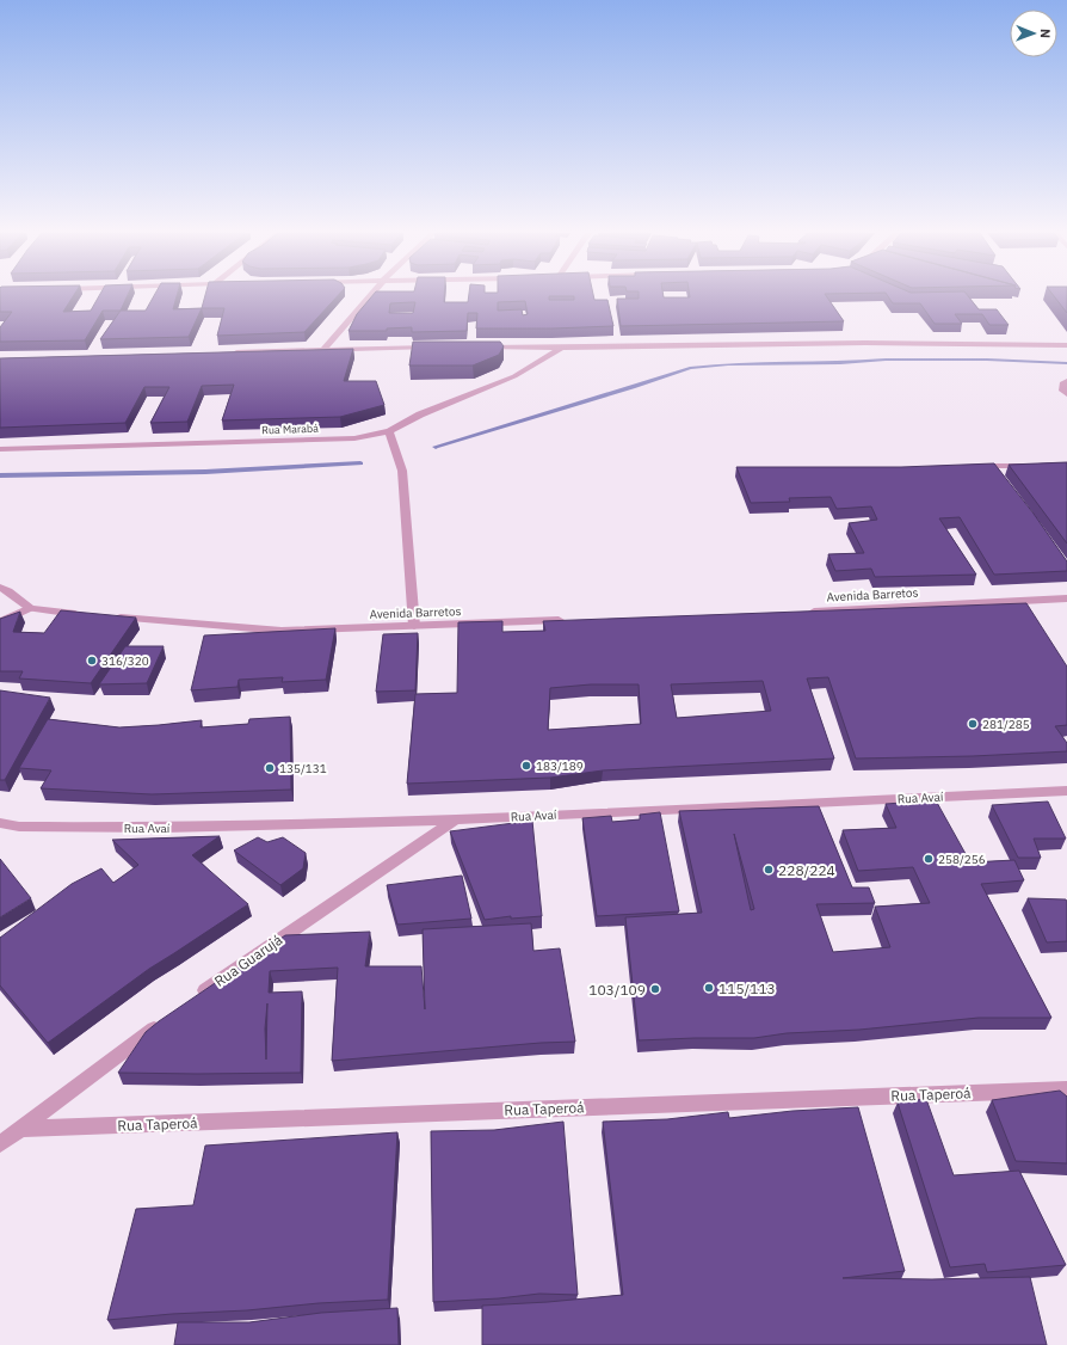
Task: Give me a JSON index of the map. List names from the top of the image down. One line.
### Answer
{"streets":{"street":["Rua Marabá","Avenida Barretos","Rua Avaí","Rua Guarujá","Rua Taperoá"]},"crossings":[["Rua Avaí","Rua Guarujá"]],"places":["316/320","281/285","183/189","135/131","258/256","228/224","115/113","103/109"],"north":"right"}
